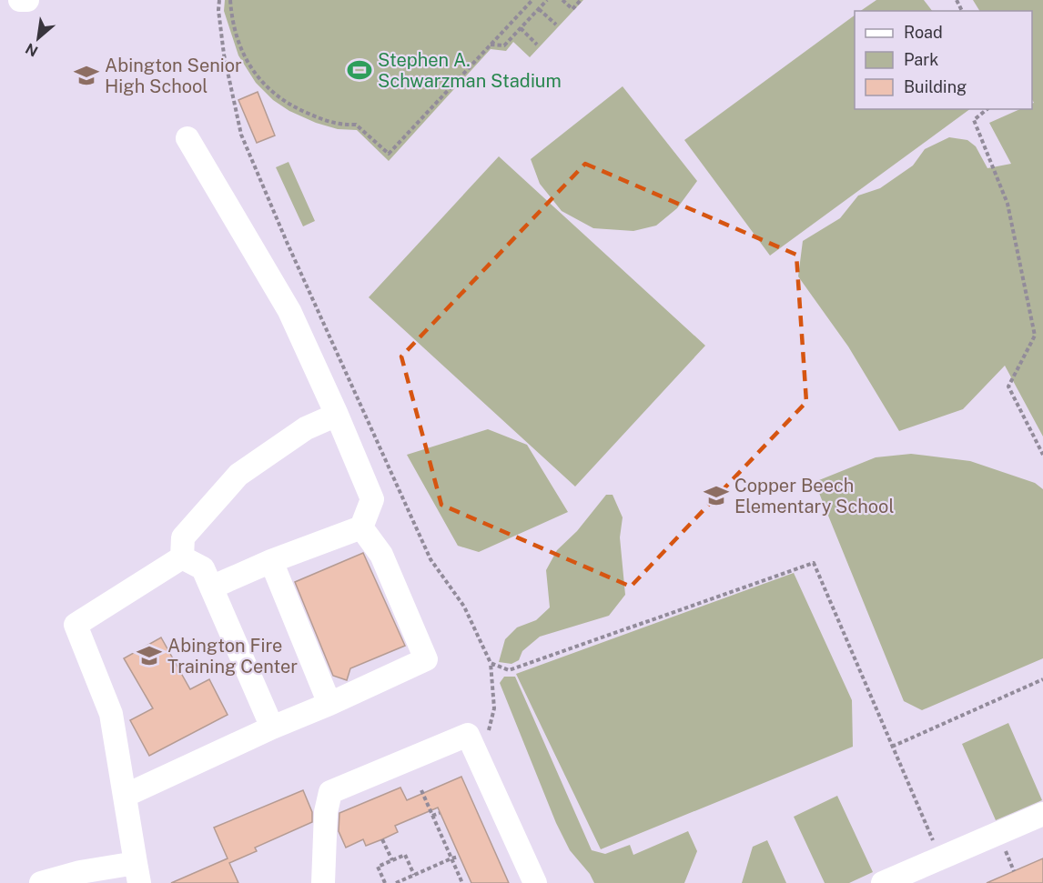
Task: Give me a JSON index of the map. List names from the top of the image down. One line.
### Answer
{"places":{"sports":["Stephen A. Schwarzman Stadium"],"school or university":["Abington Senior High School","Copper Beech Elementary School","Abington Fire Training Center"]},"legend":["Road","Park","Building"],"north":"bottom left"}
